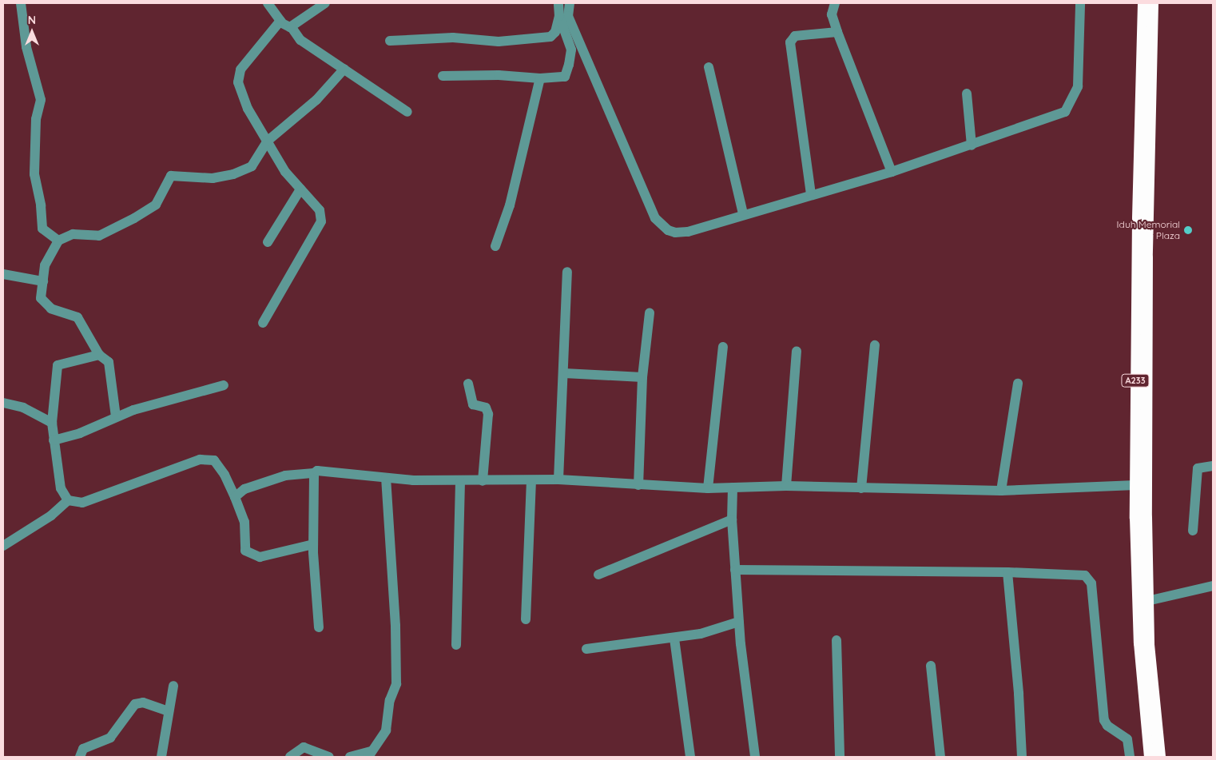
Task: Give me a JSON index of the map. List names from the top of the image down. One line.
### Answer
{"streets":{"highway":["A233"]},"places":["Iduh Memorial Plaza"],"north":"top"}
